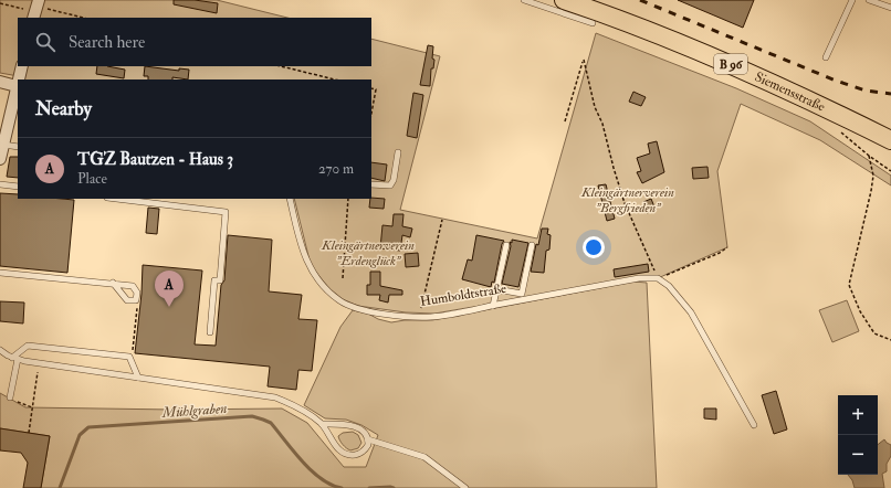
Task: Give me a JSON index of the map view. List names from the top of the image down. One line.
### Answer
{"streets":{"main road":["B 96","Siemensstraße"],"lane":["Humboldtstraße"]},"water":["Mühlgraben"],"parks":["Kleingärtnerverein \"Bergfrieden\"","Kleingärtnerverein \"Erdenglück\""],"page":{"search":"Search here","heading":"Nearby","list":[{"mark":"A","name":"TGZ Bautzen - Haus 3","note":"Place","value":"270 m"}],"pins":"A","map_buttons":["+","−"]}}
